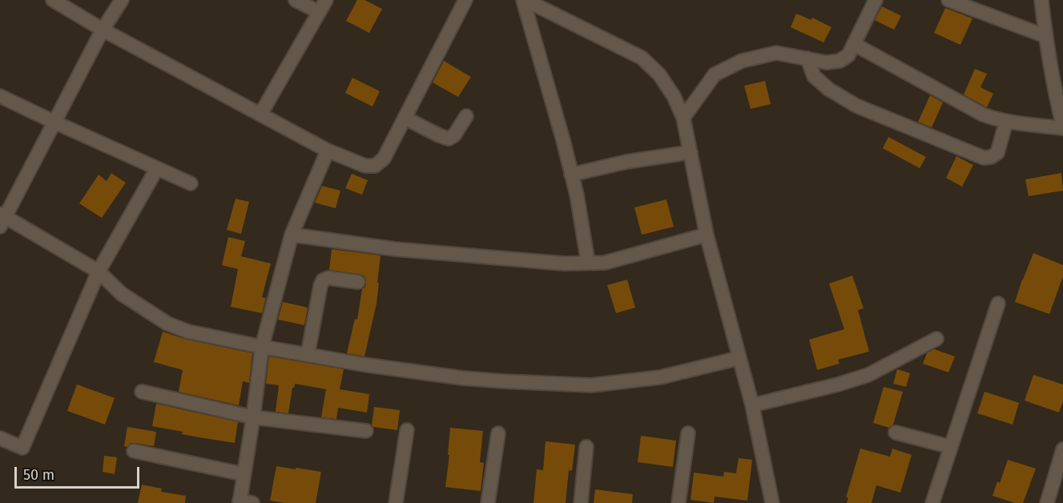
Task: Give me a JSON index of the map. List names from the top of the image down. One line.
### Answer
{"scale_bar":"50 m"}
